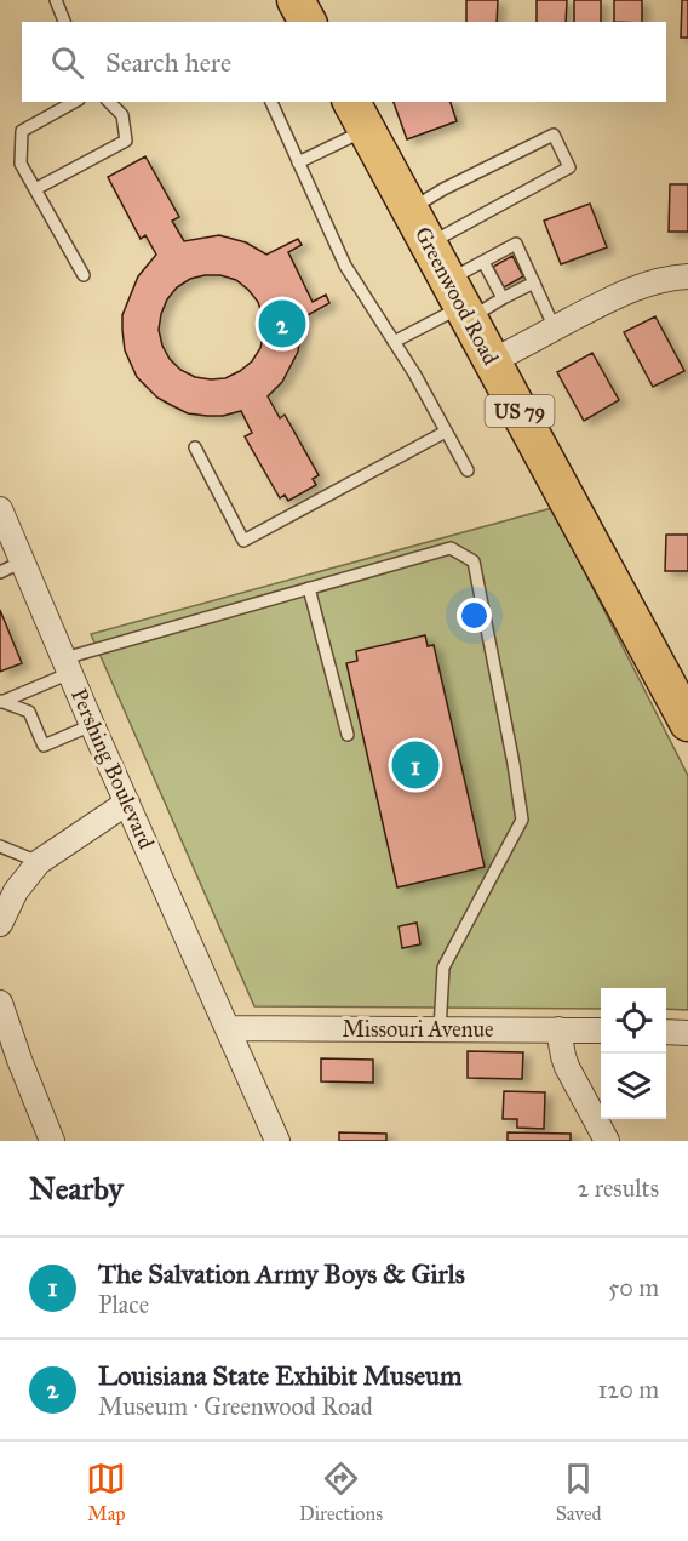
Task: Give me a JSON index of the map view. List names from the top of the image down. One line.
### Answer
{"streets":{"main road":["Greenwood Road","US 79"],"street":["Pershing Boulevard","Missouri Avenue"]},"crossings":[["Pershing Boulevard","Missouri Avenue"]],"page":{"search":"Search here","pins":["2","1"],"heading":["Nearby","2 results"],"list":[{"mark":"1","name":"The Salvation Army Boys & Girls","note":"Place","value":"50 m"},{"mark":"2","name":"Louisiana State Exhibit Museum","note":"Museum · Greenwood Road","value":"120 m"}],"nav":["Map","Directions","Saved"]}}
